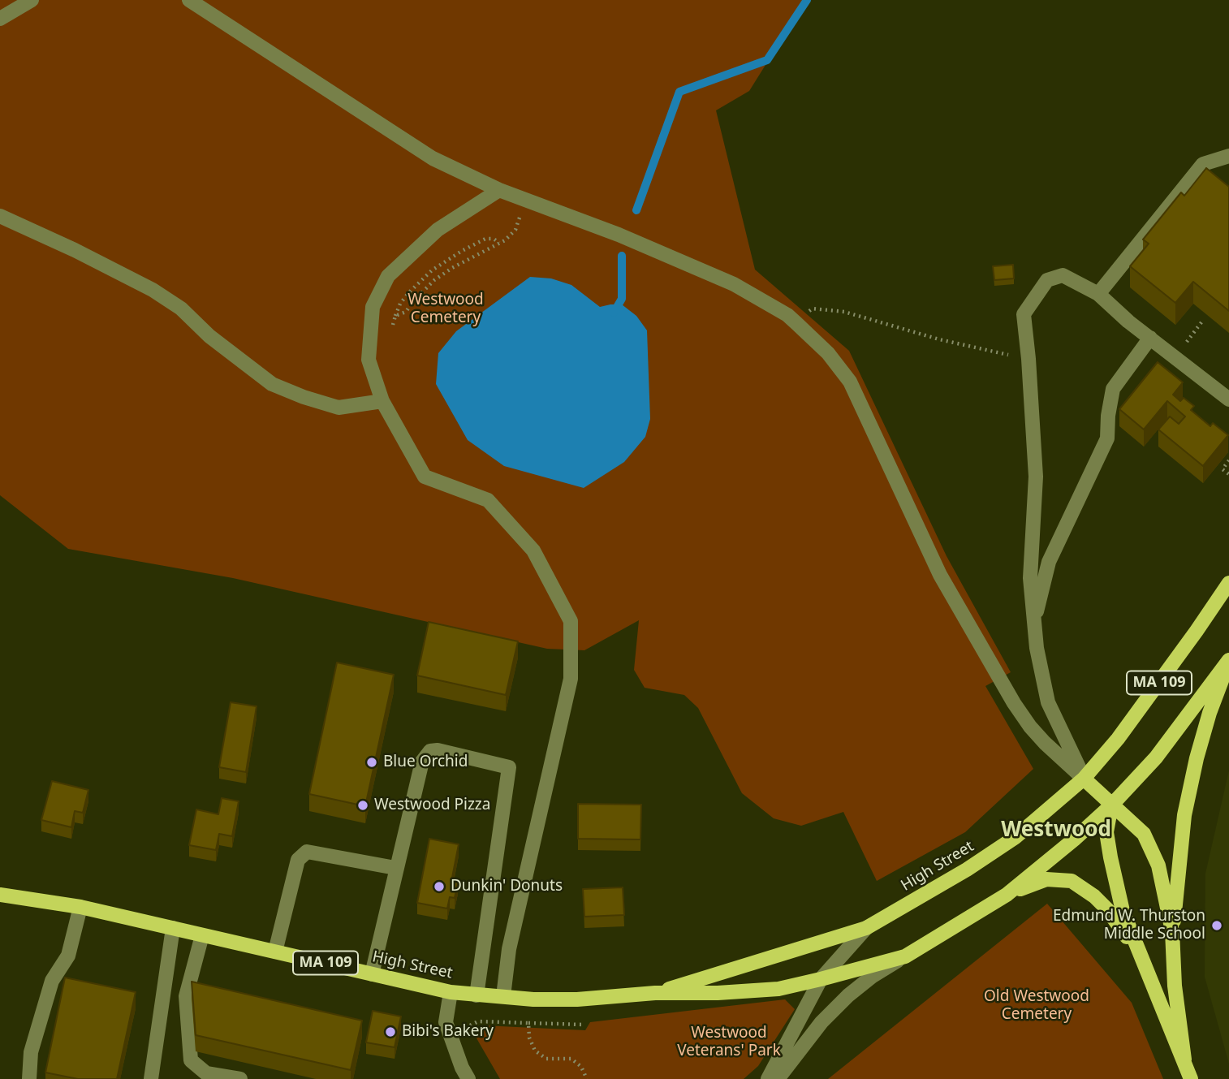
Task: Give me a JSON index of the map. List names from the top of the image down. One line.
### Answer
{"streets":{"main road":["MA 109","High Street"]},"districts":["Westwood"],"parks":["Westwood Cemetery","Old Westwood Cemetery","Westwood Veterans' Park"],"places":["Blue Orchid","Westwood Pizza","Dunkin' Donuts","Edmund W. Thurston Middle School","Bibi's Bakery"]}
